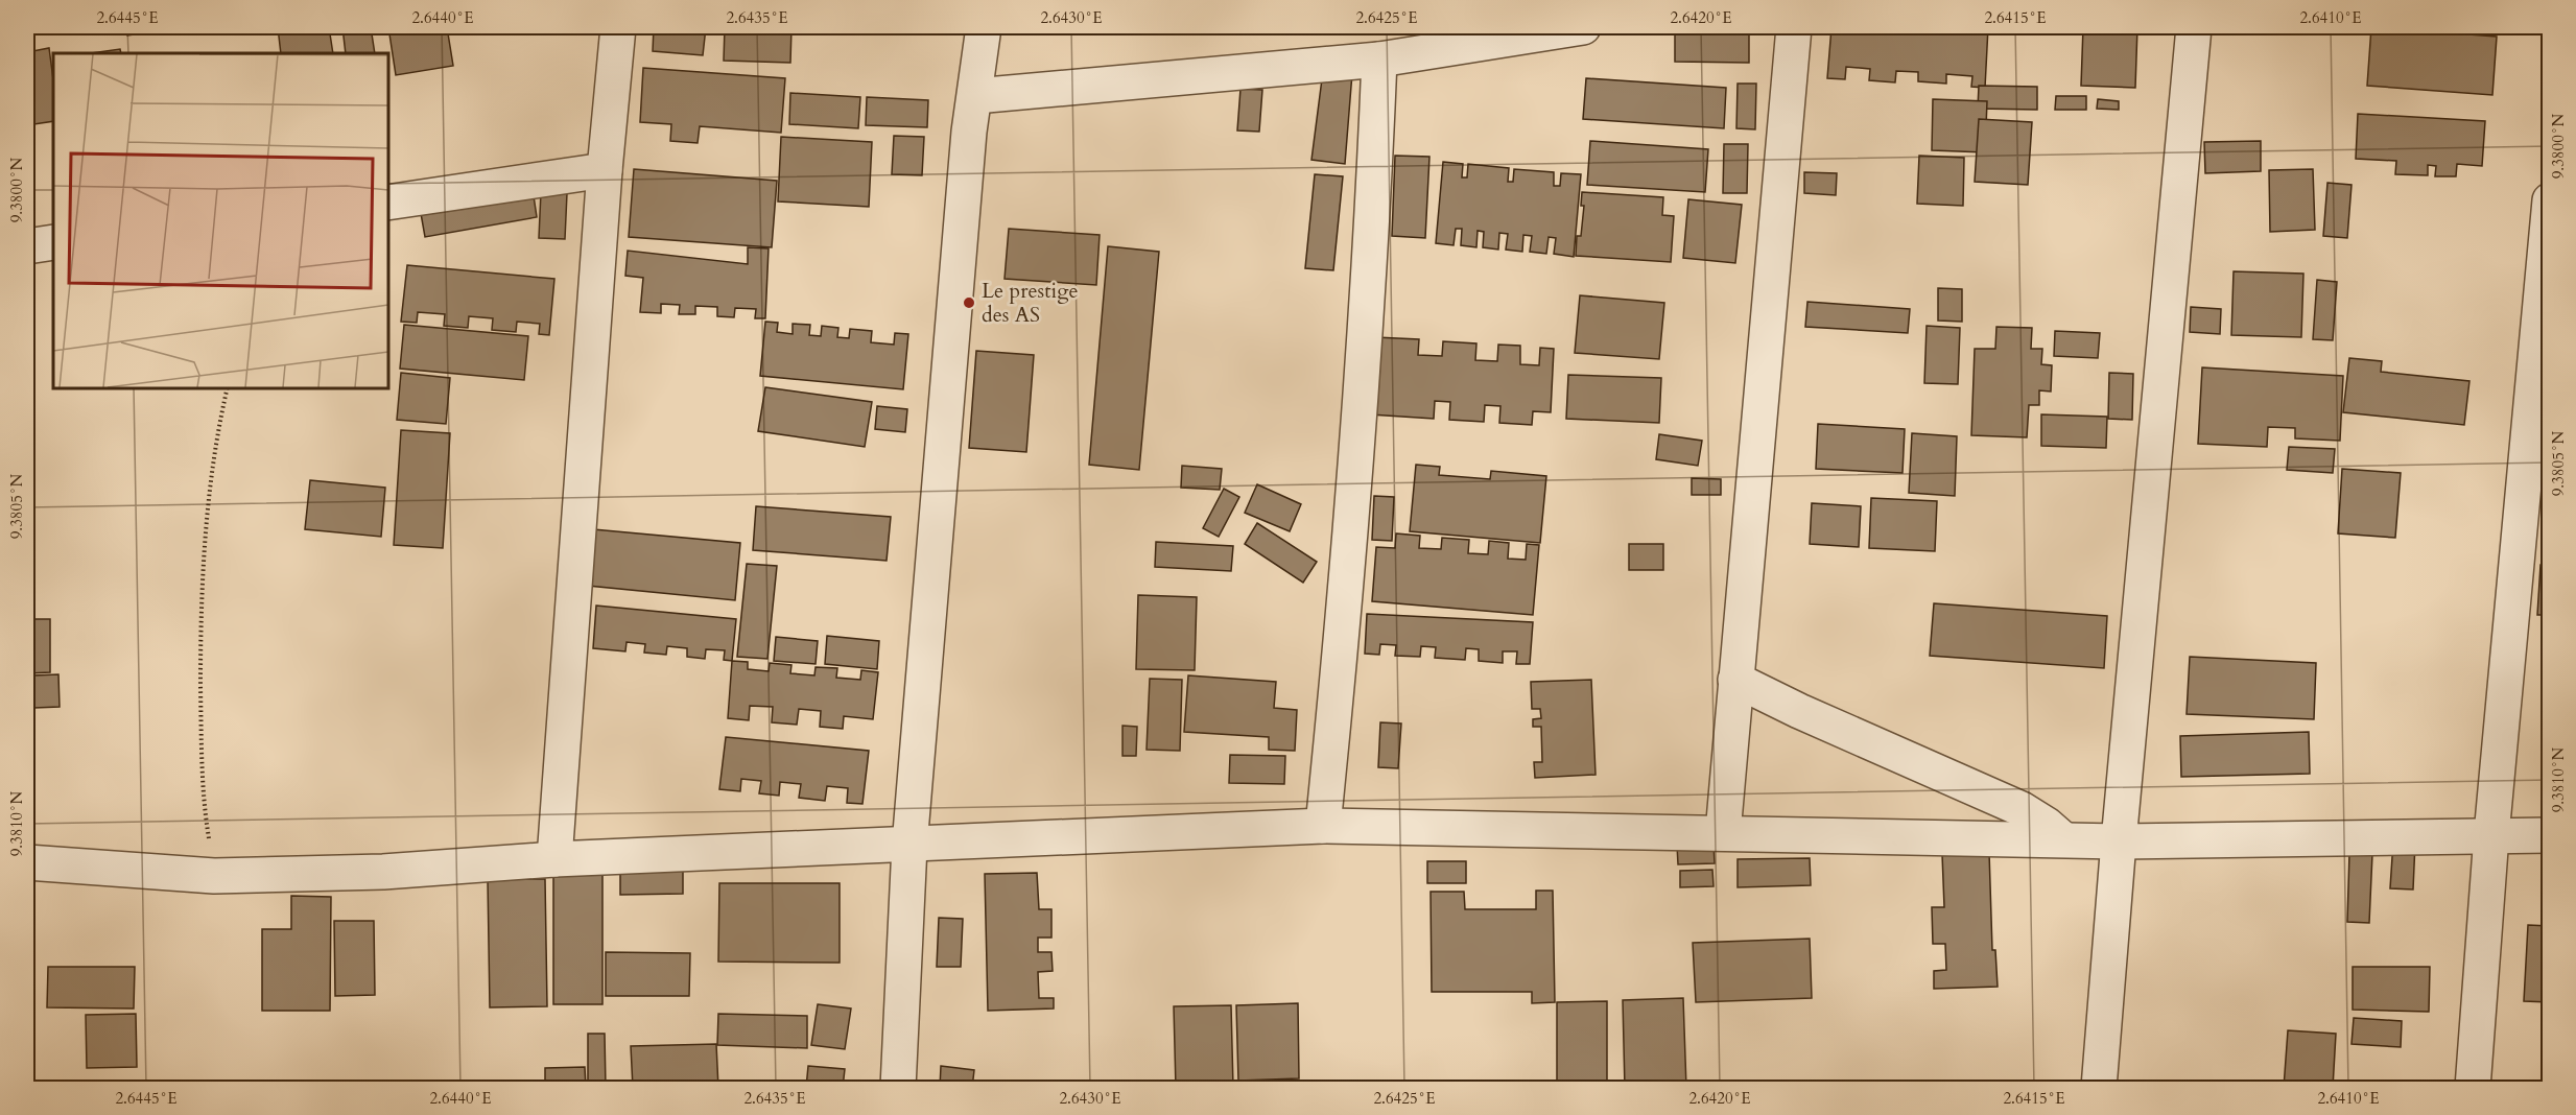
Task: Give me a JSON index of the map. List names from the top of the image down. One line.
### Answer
{"places":["Le prestige des AS"],"coordinates":["2.6445°E","2.6440°E","2.6435°E","2.6430°E","2.6425°E","2.6420°E","2.6415°E","2.6410°E","9.3800°N","9.3805°N","9.3810°N"]}
